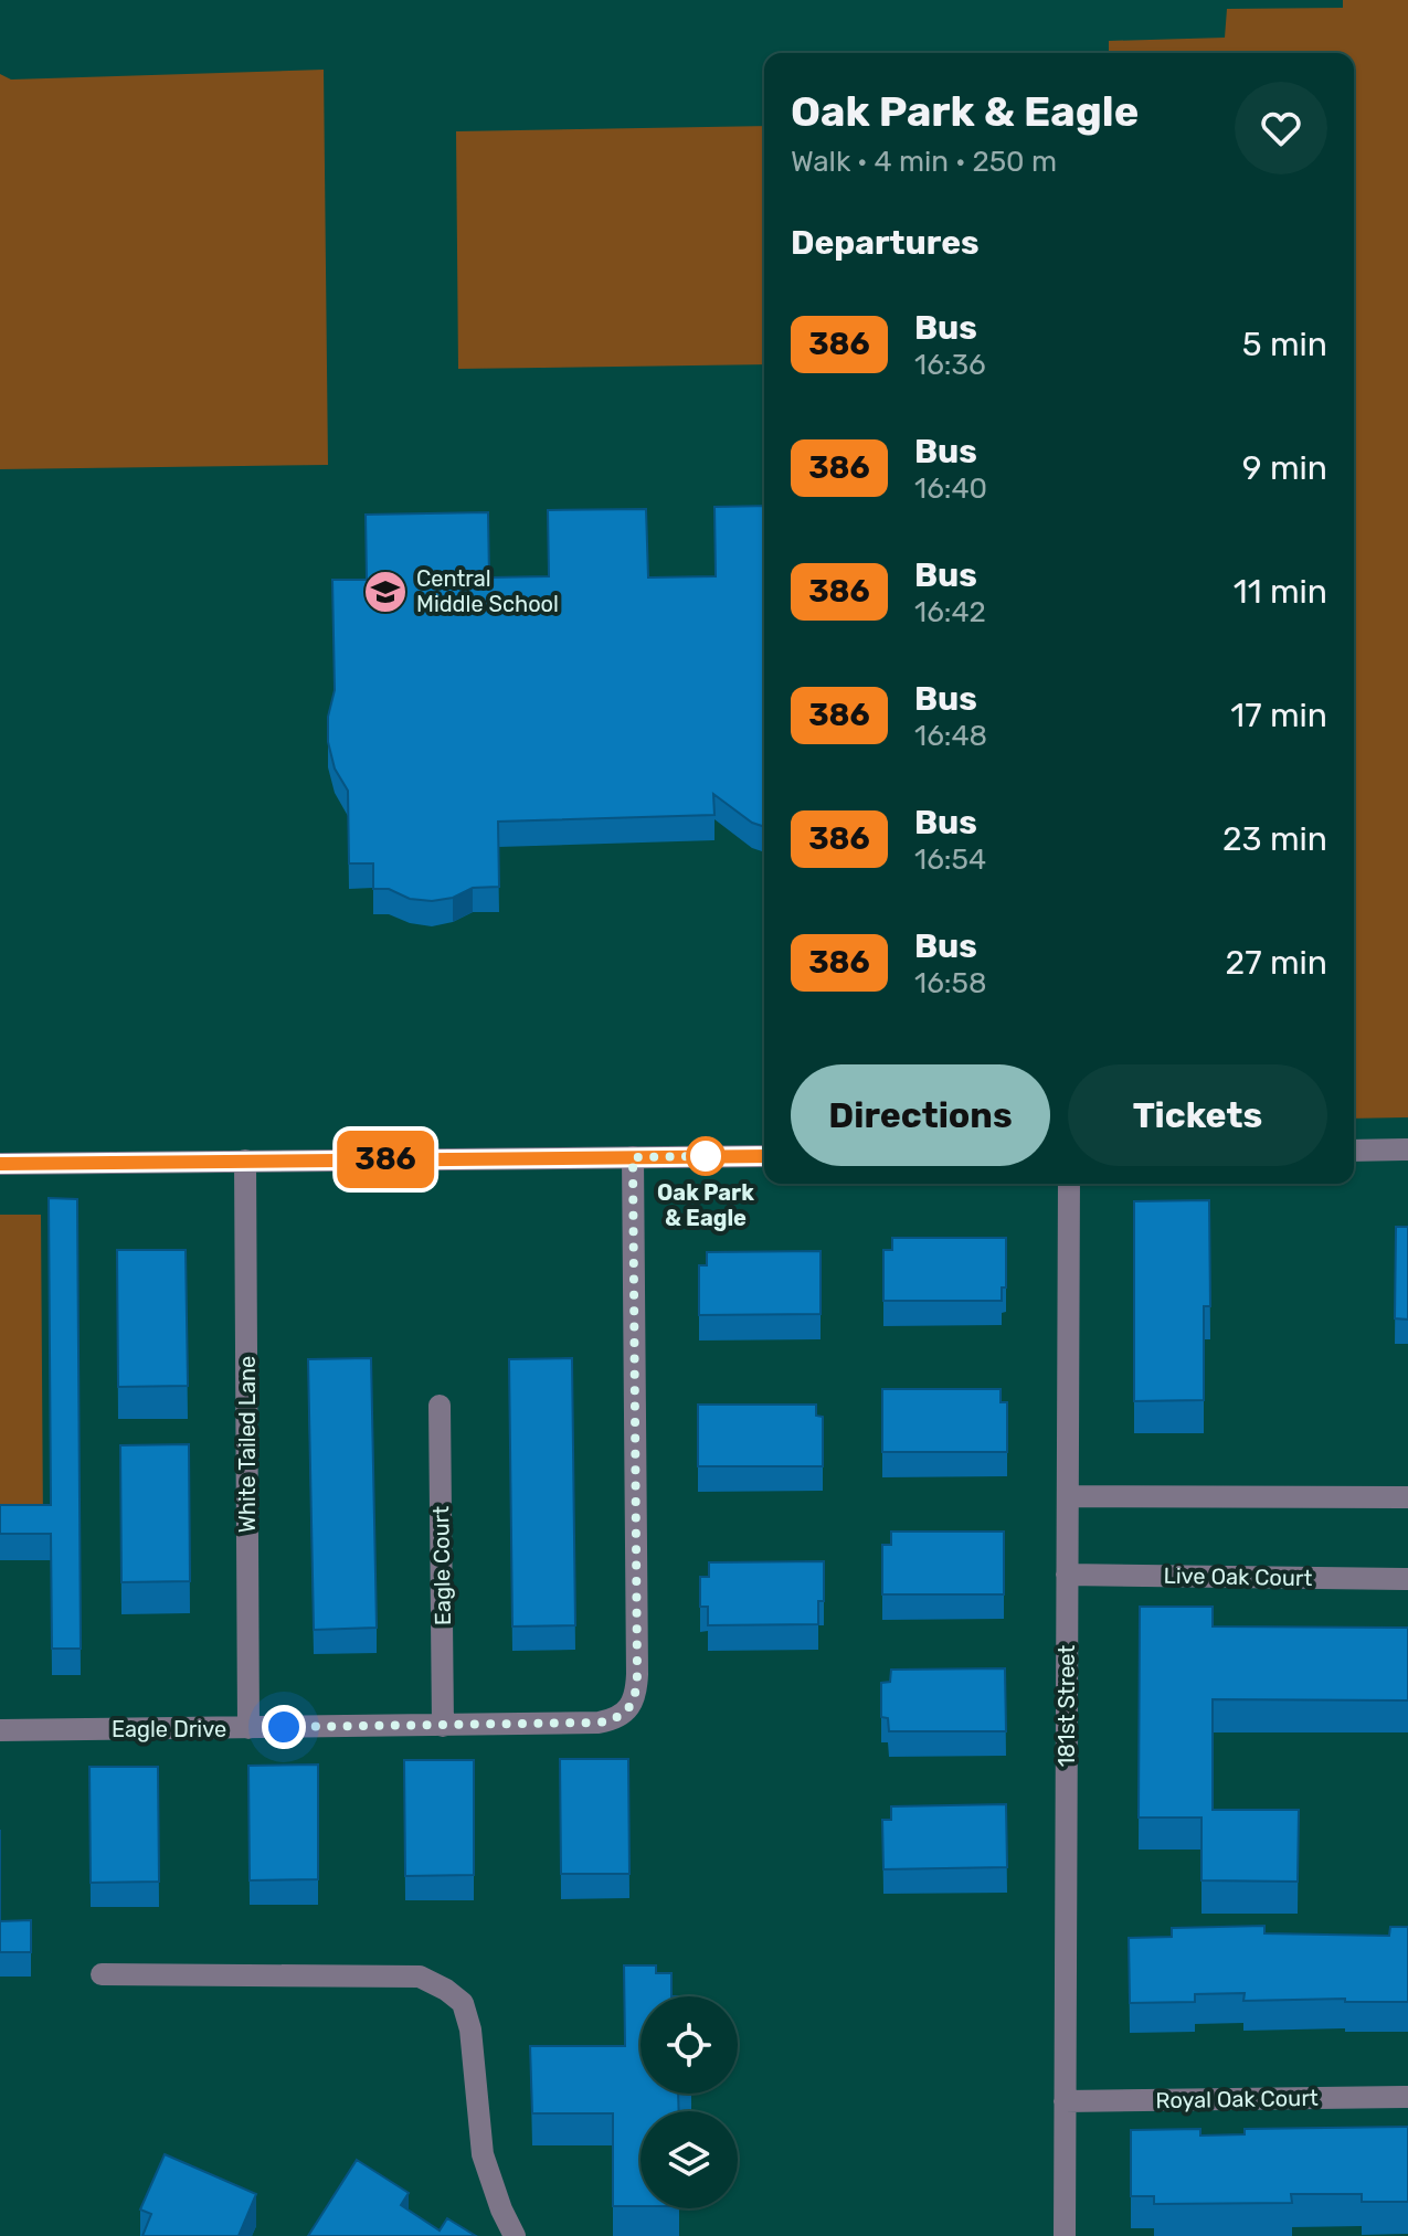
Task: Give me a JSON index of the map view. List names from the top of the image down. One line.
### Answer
{"streets":{"street":["White Tailed Lane","Eagle Court","Live Oak Court","181st Street","Eagle Drive","Royal Oak Court"]},"crossings":[["White Tailed Lane","Eagle Drive"],["Eagle Court","Eagle Drive"],["Live Oak Court","181st Street"],["181st Street","Royal Oak Court"]],"places":{"school or university":["Central Middle School"],"other":["Oak Park & Eagle"]},"lines":["bus line 386"],"page":{"on_map":"386","heading":[["Oak Park & Eagle","Walk · 4 min · 250 m"],"Departures"],"list":[{"mark":"386","name":"Bus","note":"16:36","value":"5 min"},{"mark":"386","name":"Bus","note":"16:40","value":"9 min"},{"mark":"386","name":"Bus","note":"16:42","value":"11 min"},{"mark":"386","name":"Bus","note":"16:48","value":"17 min"},{"mark":"386","name":"Bus","note":"16:54","value":"23 min"},{"mark":"386","name":"Bus","note":"16:58","value":"27 min"}],"buttons":["Directions","Tickets"]}}
